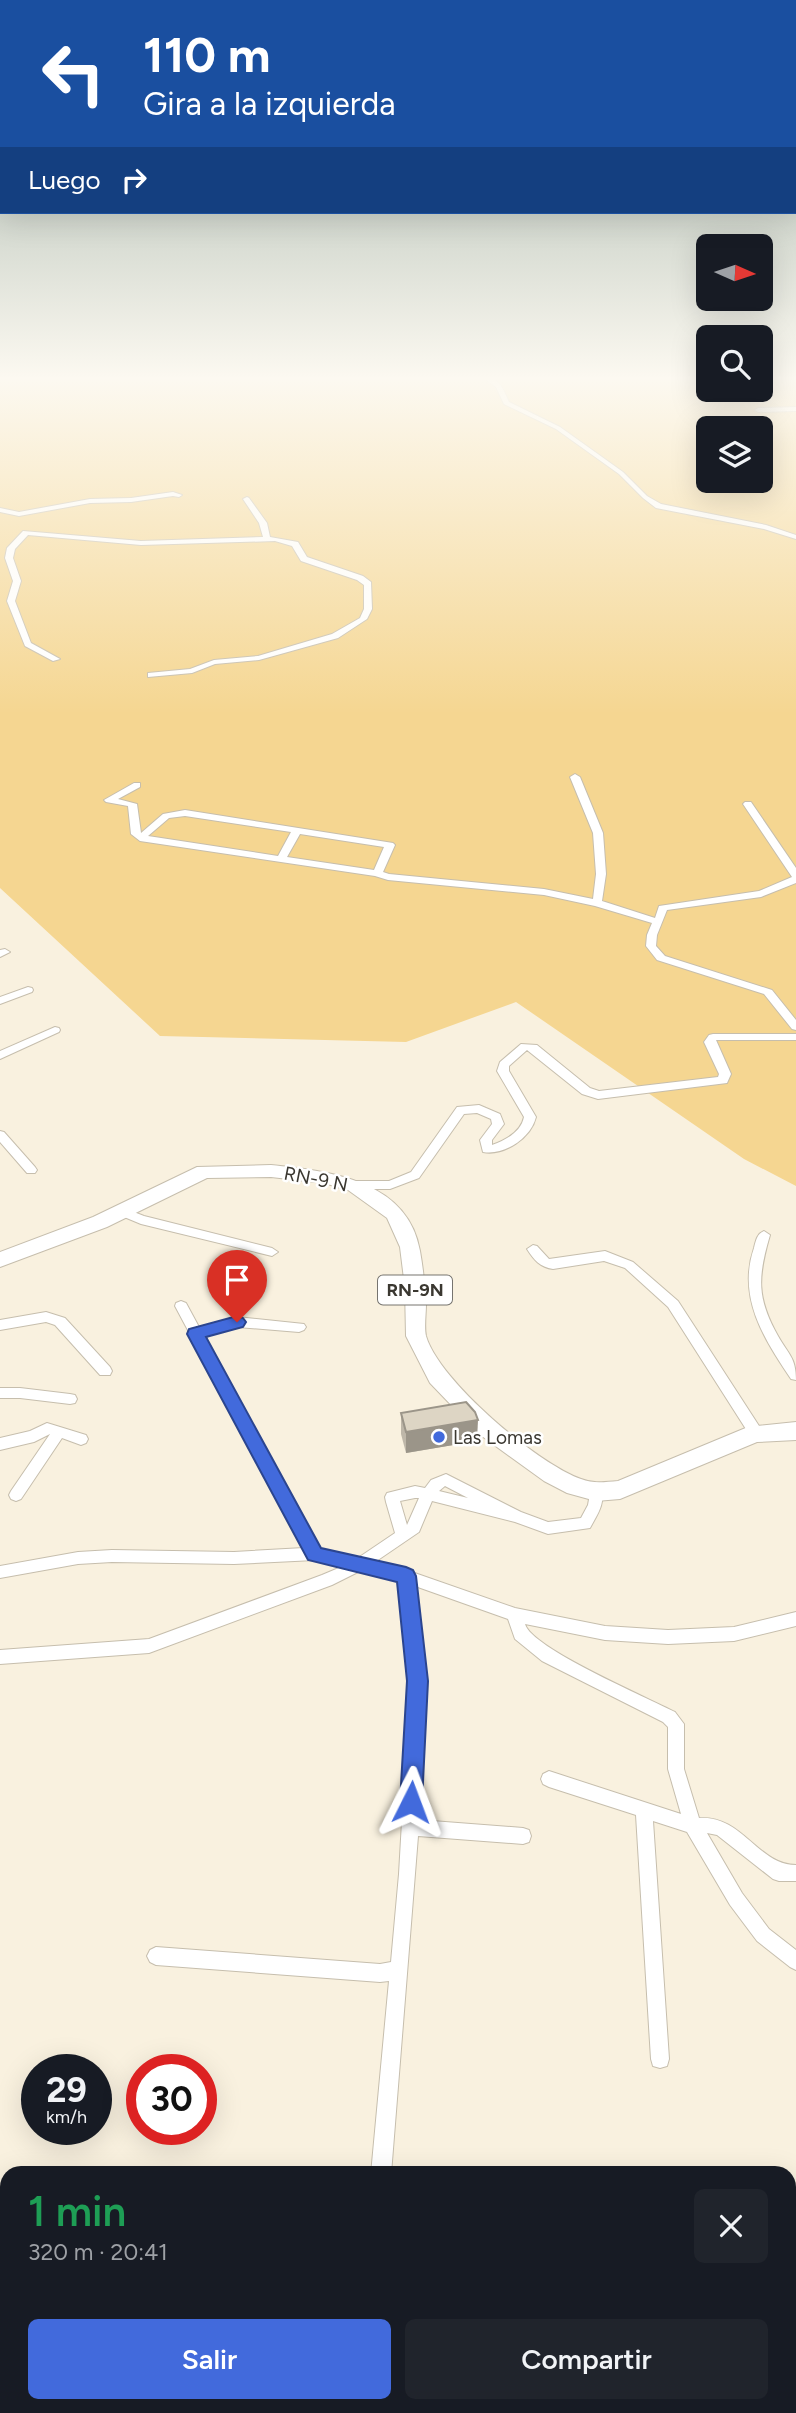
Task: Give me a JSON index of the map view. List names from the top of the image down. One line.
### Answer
{"streets":{"main road":["RN-9 N","RN-9N"]},"places":["Las Lomas"],"north":"right","page":{"turn":["110 m","Gira a la izquierda"],"then":"Luego","speed":"29 km/h","limit":"30","heading":["1 min","320 m · 20:41"],"buttons":["Salir","Compartir"]}}
